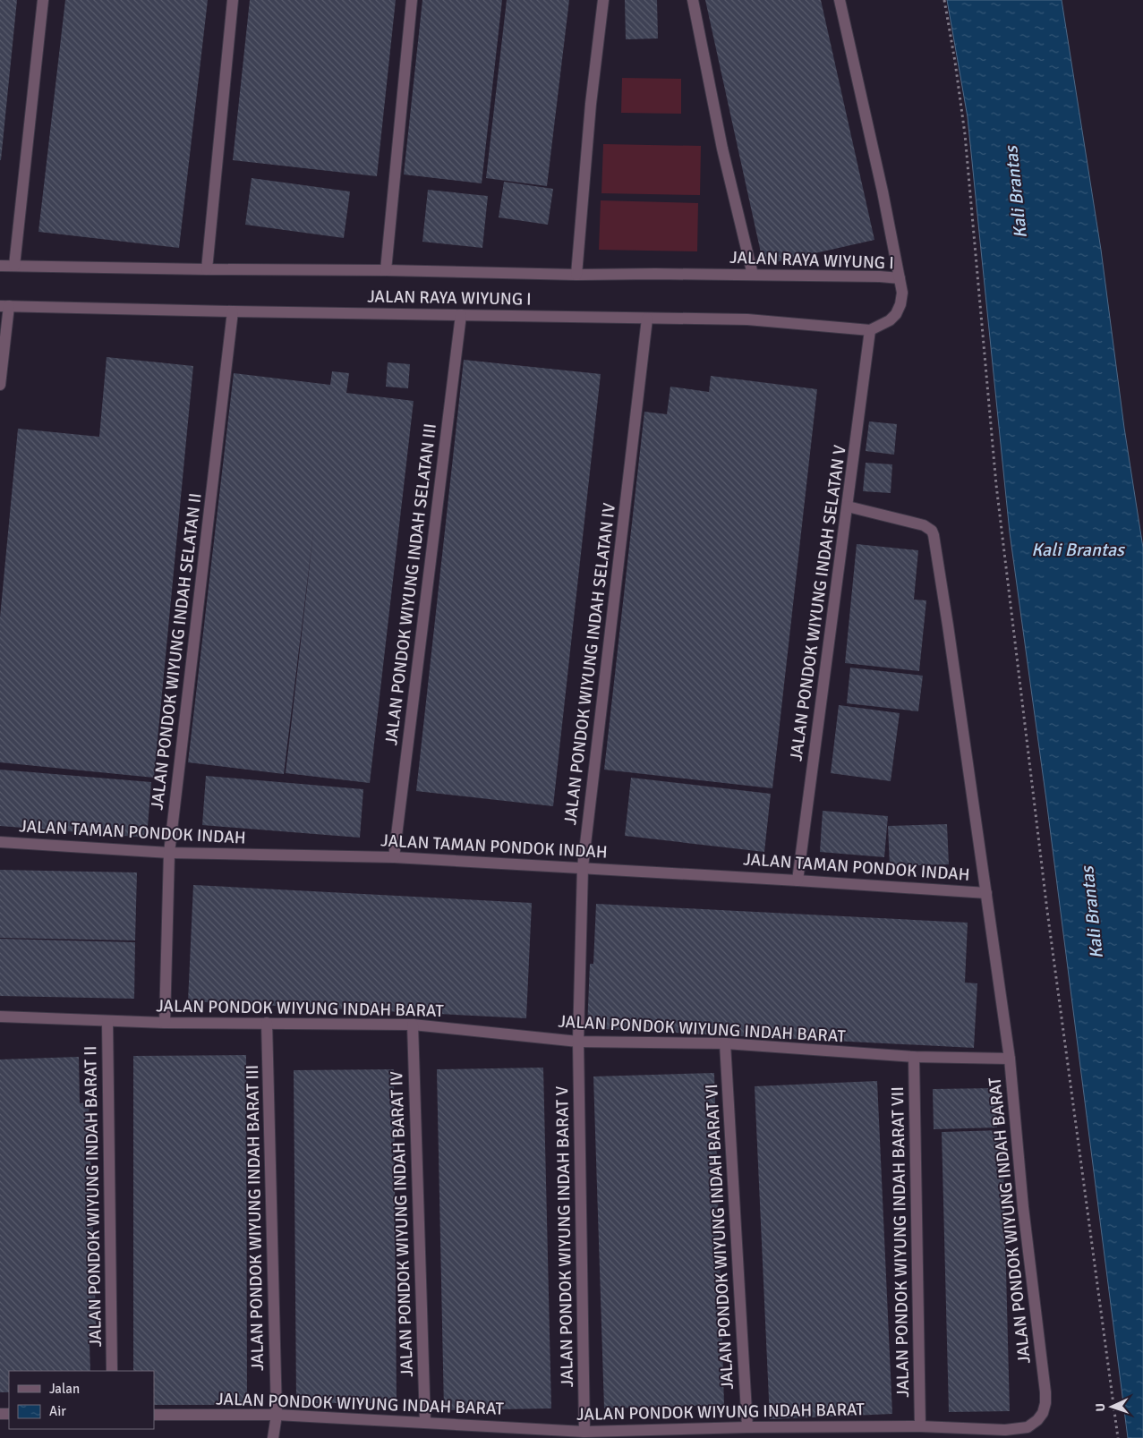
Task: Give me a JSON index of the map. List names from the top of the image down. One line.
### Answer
{"streets":{"street":["JALAN RAYA WIYUNG I","JALAN PONDOK WIYUNG INDAH SELATAN III","JALAN PONDOK WIYUNG INDAH SELATAN V","JALAN PONDOK WIYUNG INDAH SELATAN II","JALAN PONDOK WIYUNG INDAH SELATAN IV","JALAN TAMAN PONDOK INDAH","JALAN PONDOK WIYUNG INDAH BARAT","JALAN PONDOK WIYUNG INDAH BARAT II","JALAN PONDOK WIYUNG INDAH BARAT III","JALAN PONDOK WIYUNG INDAH BARAT IV","JALAN PONDOK WIYUNG INDAH BARAT V","JALAN PONDOK WIYUNG INDAH BARAT VI","JALAN PONDOK WIYUNG INDAH BARAT VII"]},"crossings":[["JALAN RAYA WIYUNG I","JALAN PONDOK WIYUNG INDAH SELATAN III"],["JALAN RAYA WIYUNG I","JALAN PONDOK WIYUNG INDAH SELATAN V"],["JALAN RAYA WIYUNG I","JALAN PONDOK WIYUNG INDAH SELATAN II"],["JALAN RAYA WIYUNG I","JALAN PONDOK WIYUNG INDAH SELATAN IV"],["JALAN PONDOK WIYUNG INDAH SELATAN III","JALAN TAMAN PONDOK INDAH"],["JALAN PONDOK WIYUNG INDAH SELATAN V","JALAN TAMAN PONDOK INDAH"],["JALAN PONDOK WIYUNG INDAH SELATAN II","JALAN TAMAN PONDOK INDAH"],["JALAN PONDOK WIYUNG INDAH SELATAN II","JALAN PONDOK WIYUNG INDAH BARAT"],["JALAN PONDOK WIYUNG INDAH SELATAN IV","JALAN TAMAN PONDOK INDAH"],["JALAN PONDOK WIYUNG INDAH SELATAN IV","JALAN PONDOK WIYUNG INDAH BARAT"],["JALAN PONDOK WIYUNG INDAH SELATAN IV","JALAN PONDOK WIYUNG INDAH BARAT V"],["JALAN PONDOK WIYUNG INDAH BARAT","JALAN PONDOK WIYUNG INDAH BARAT II"],["JALAN PONDOK WIYUNG INDAH BARAT","JALAN PONDOK WIYUNG INDAH BARAT III"],["JALAN PONDOK WIYUNG INDAH BARAT","JALAN PONDOK WIYUNG INDAH BARAT IV"],["JALAN PONDOK WIYUNG INDAH BARAT","JALAN PONDOK WIYUNG INDAH BARAT V"],["JALAN PONDOK WIYUNG INDAH BARAT","JALAN PONDOK WIYUNG INDAH BARAT VI"],["JALAN PONDOK WIYUNG INDAH BARAT","JALAN PONDOK WIYUNG INDAH BARAT VII"]],"water":["Kali Brantas"],"legend":["Jalan","Air"],"north":"left"}
